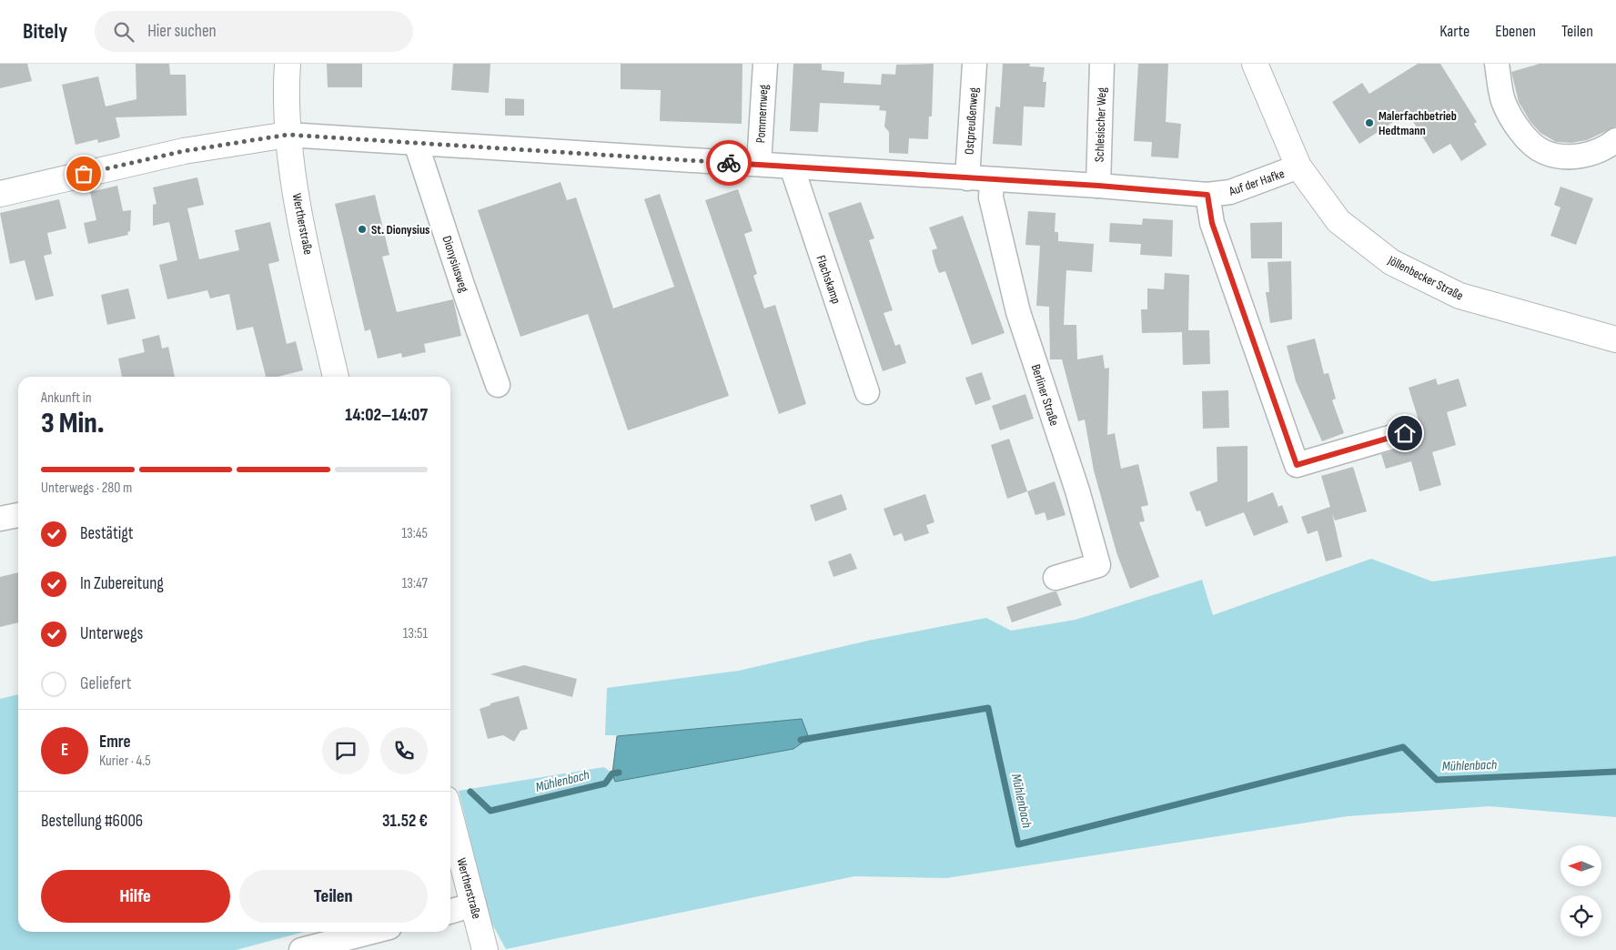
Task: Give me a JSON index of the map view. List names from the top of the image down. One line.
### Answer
{"streets":{"main road":["Wertherstraße","Jöllenbecker Straße"],"street":["Pommernweg","Ostpreußenweg","Schlesischer Weg","Auf der Hafke","Dionysiusweg","Flachskamp","Berliner Straße"]},"crossings":[["Pommernweg","Auf der Hafke"],["Ostpreußenweg","Auf der Hafke"],["Schlesischer Weg","Auf der Hafke"],["Auf der Hafke","Wertherstraße"],["Auf der Hafke","Dionysiusweg"],["Auf der Hafke","Jöllenbecker Straße"],["Auf der Hafke","Flachskamp"],["Auf der Hafke","Berliner Straße"]],"water":["Mühlenbach"],"places":["Malerfachbetrieb Hedtmann","St. Dionysius"],"north":"left","page":{"header":"Bitely","search":"Hier suchen","nav":["Karte","Ebenen","Teilen"],"heading":["3 Min.","Ankunft in","14:02–14:07"],"panel":["Emre","Kurier · 4.5","Bestellung #6006","31.52 €"],"bar":"Unterwegs · 280 m","list":[["Bestätigt","13:45"],["In Zubereitung","13:47"],["Unterwegs","13:51"],"Geliefert"],"round":"E","buttons":["Hilfe","Teilen"]}}
